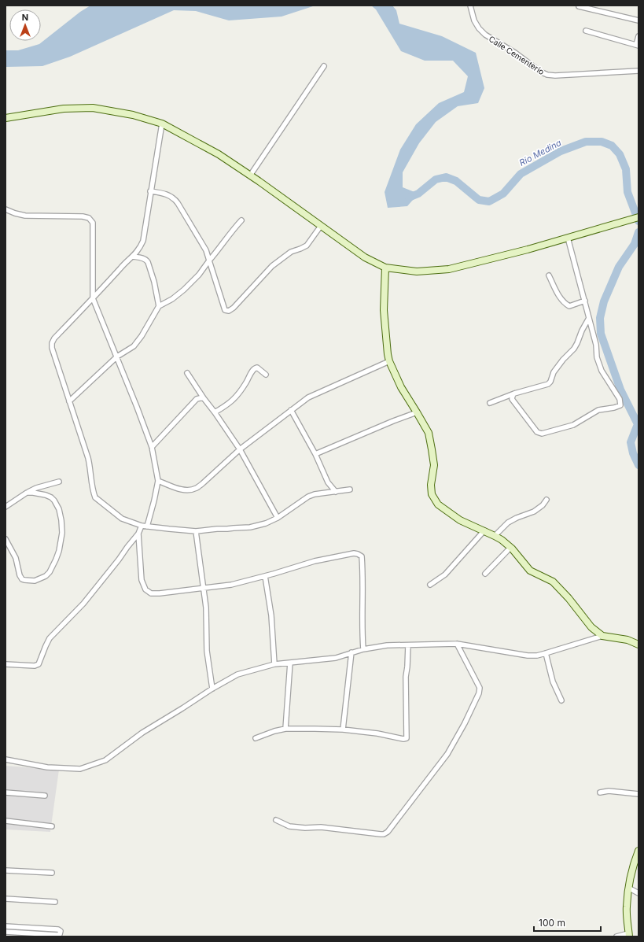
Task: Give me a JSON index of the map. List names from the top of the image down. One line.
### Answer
{"streets":{"street":["Calle Cementerio"]},"water":["Río Medina"],"scale_bar":"100 m","north":"top"}
